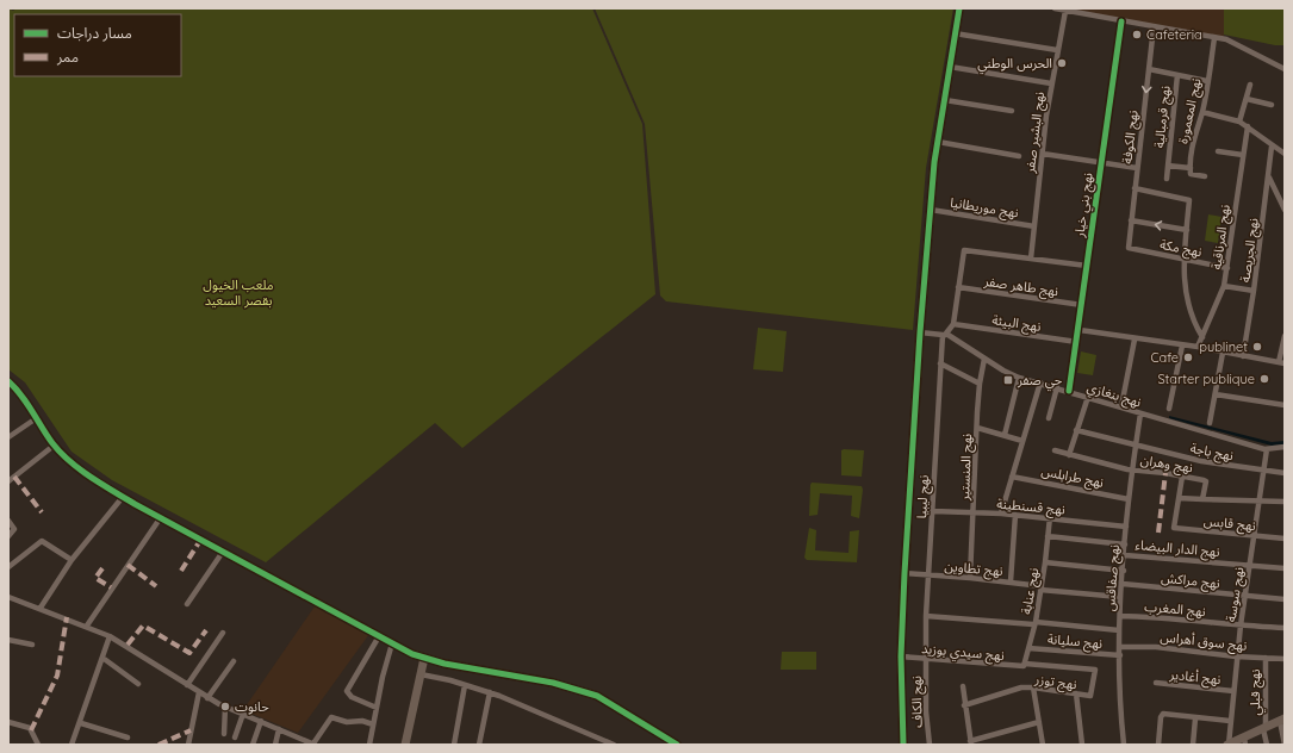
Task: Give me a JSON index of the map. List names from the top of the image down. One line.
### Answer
{"streets":{"street":["نهج المعمورة","نهج قرمبالية","نهج البشير صفر","نهج الكوفة","نهج بني خيار","نهج موريطانيا","نهج المرناقية","نهج مكة","نهج الجريصة","نهج طاهر صفر","نهج البيئة","نهج بنغازي","نهج باجة","نهج وهران","نهج المنستير","نهج طرابلس","نهج ليبيا","نهج قسنطينة","نهج قابس","نهج الدار البيضاء","نهج تطاوين","نهج صفاقس","نهج مراكش","نهج عنابة","نهج سوسة","نهج المغرب","نهج سليانة","نهج سوق أهراس","نهج سيدي بوزيد","نهج أغادير","نهج توزر","نهج قبلي","نهج الكاف"]},"crossings":[["نهج البشير صفر","نهج موريطانيا"],["نهج الكوفة","نهج مكة"],["نهج بني خيار","نهج طاهر صفر"],["نهج بني خيار","نهج البيئة"],["نهج بني خيار","نهج بنغازي"],["نهج المرناقية","نهج مكة"],["نهج بنغازي","نهج المنستير"],["نهج بنغازي","نهج ليبيا"],["نهج بنغازي","نهج صفاقس"],["نهج بنغازي","نهج سوسة"],["نهج باجة","نهج صفاقس"],["نهج باجة","نهج سوسة"],["نهج وهران","نهج صفاقس"],["نهج المنستير","نهج قسنطينة"],["نهج المنستير","نهج تطاوين"],["نهج طرابلس","نهج صفاقس"],["نهج ليبيا","نهج قسنطينة"],["نهج ليبيا","نهج تطاوين"],["نهج ليبيا","نهج سيدي بوزيد"],["نهج ليبيا","نهج الكاف"],["نهج قسنطينة","نهج صفاقس"],["نهج قسنطينة","نهج عنابة"],["نهج قابس","نهج سوسة"],["نهج الدار البيضاء","نهج صفاقس"],["نهج الدار البيضاء","نهج سوسة"],["نهج تطاوين","نهج صفاقس"],["نهج تطاوين","نهج عنابة"],["نهج صفاقس","نهج مراكش"],["نهج صفاقس","نهج المغرب"],["نهج صفاقس","نهج سليانة"],["نهج صفاقس","نهج سوق أهراس"],["نهج مراكش","نهج سوسة"],["نهج عنابة","نهج سليانة"],["نهج عنابة","نهج سيدي بوزيد"],["نهج سوسة","نهج المغرب"],["نهج سوسة","نهج سوق أهراس"],["نهج سوسة","نهج أغادير"],["نهج سوق أهراس","نهج قبلي"],["نهج سيدي بوزيد","نهج توزر"],["نهج سيدي بوزيد","نهج الكاف"]],"one_way":["نهج الكوفة"],"parks":["ملعب الخيول بقصر السعيد"],"places":{"other":["Cafeteria","الحرس الوطني","publinet","Cafe","Starter publique","حانوت"],"transit":["حي صفر"]},"legend":["مسار دراجات","ممر"]}
